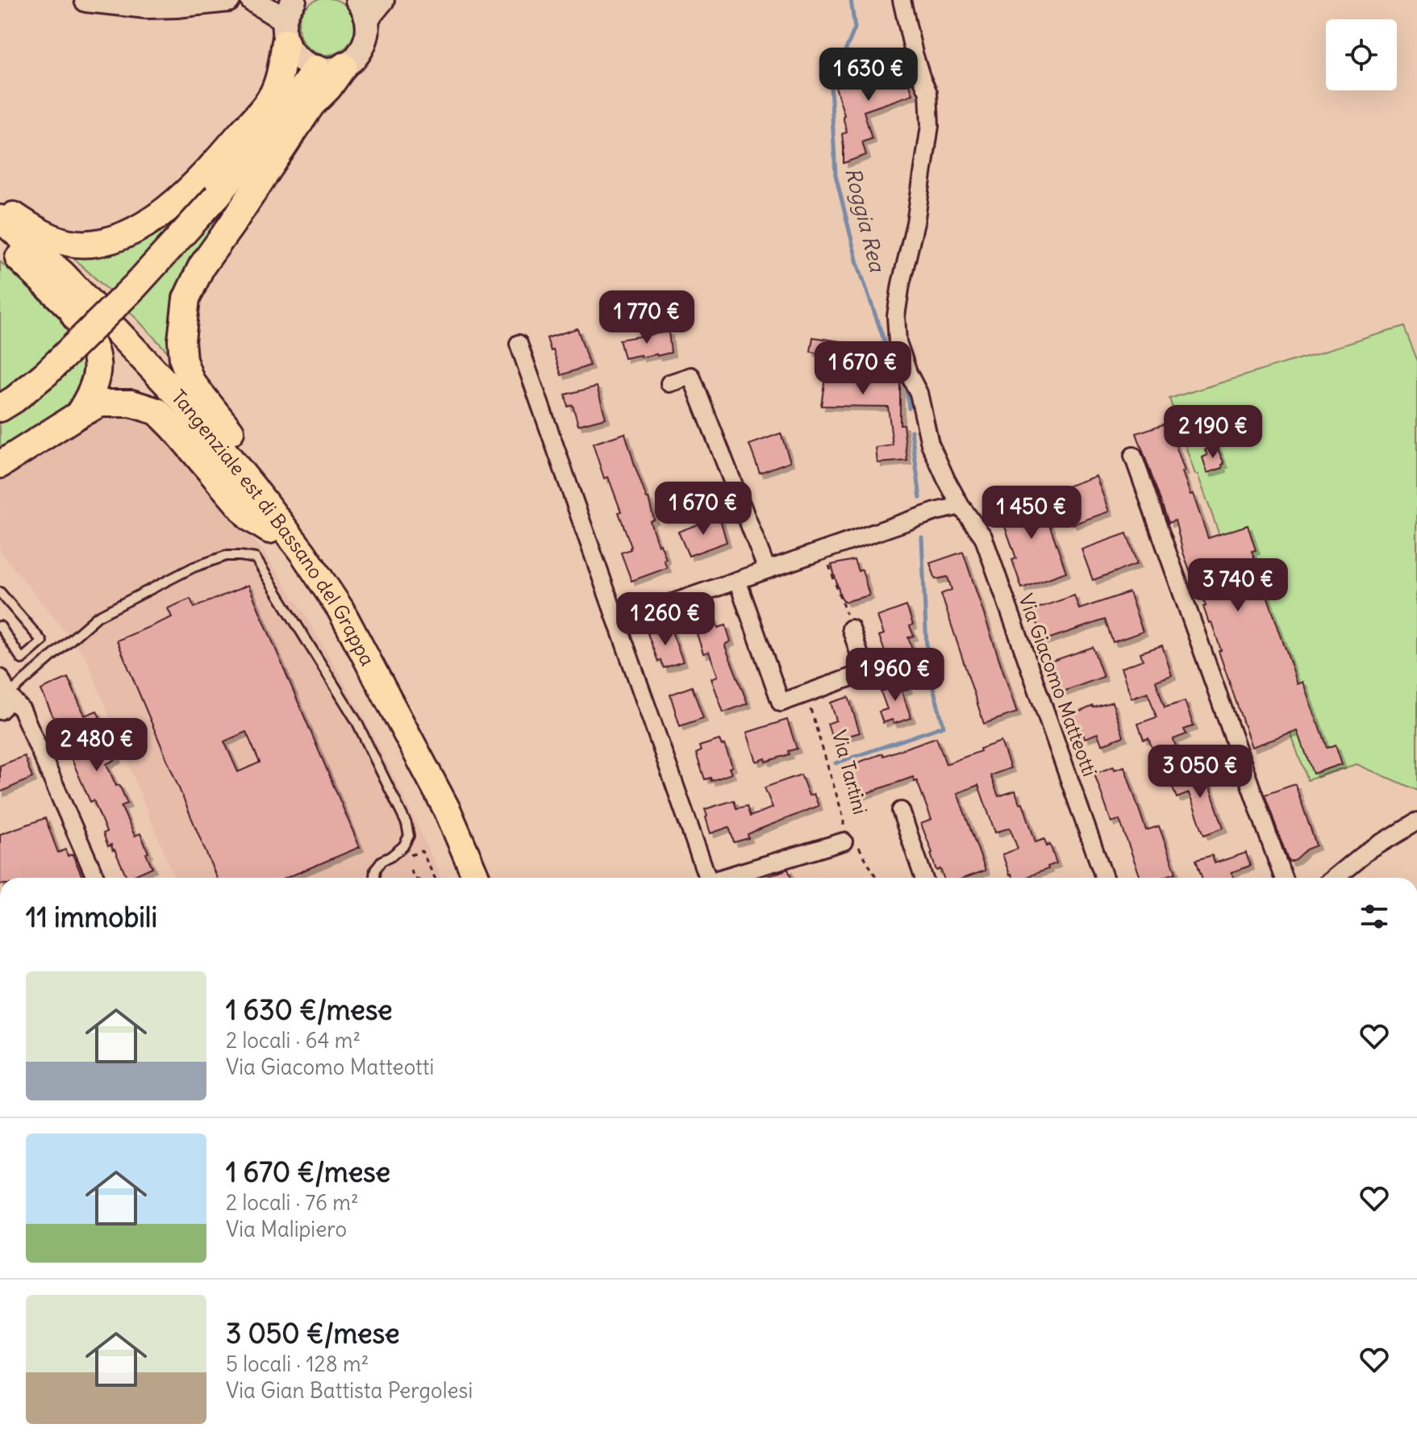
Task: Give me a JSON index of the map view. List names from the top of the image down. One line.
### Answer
{"streets":{"highway":["Tangenziale est di Bassano del Grappa"],"street":["Via Giacomo Matteotti","Via Tartini"]},"water":["Roggia Rea"],"page":{"price":["1 630 €","1 770 €","1 670 €","2 190 €","1 670 €","1 450 €","3 740 €","1 260 €","1 960 €","2 480 €","3 050 €"],"heading":"11 immobili","list":[{"name":"1 630 €/mese","note":"2 locali · 64 m² · Via Giacomo Matteotti"},{"name":"1 670 €/mese","note":"2 locali · 76 m² · Via Malipiero"},{"name":"3 050 €/mese","note":"5 locali · 128 m² · Via Gian Battista Pergolesi"}]}}
